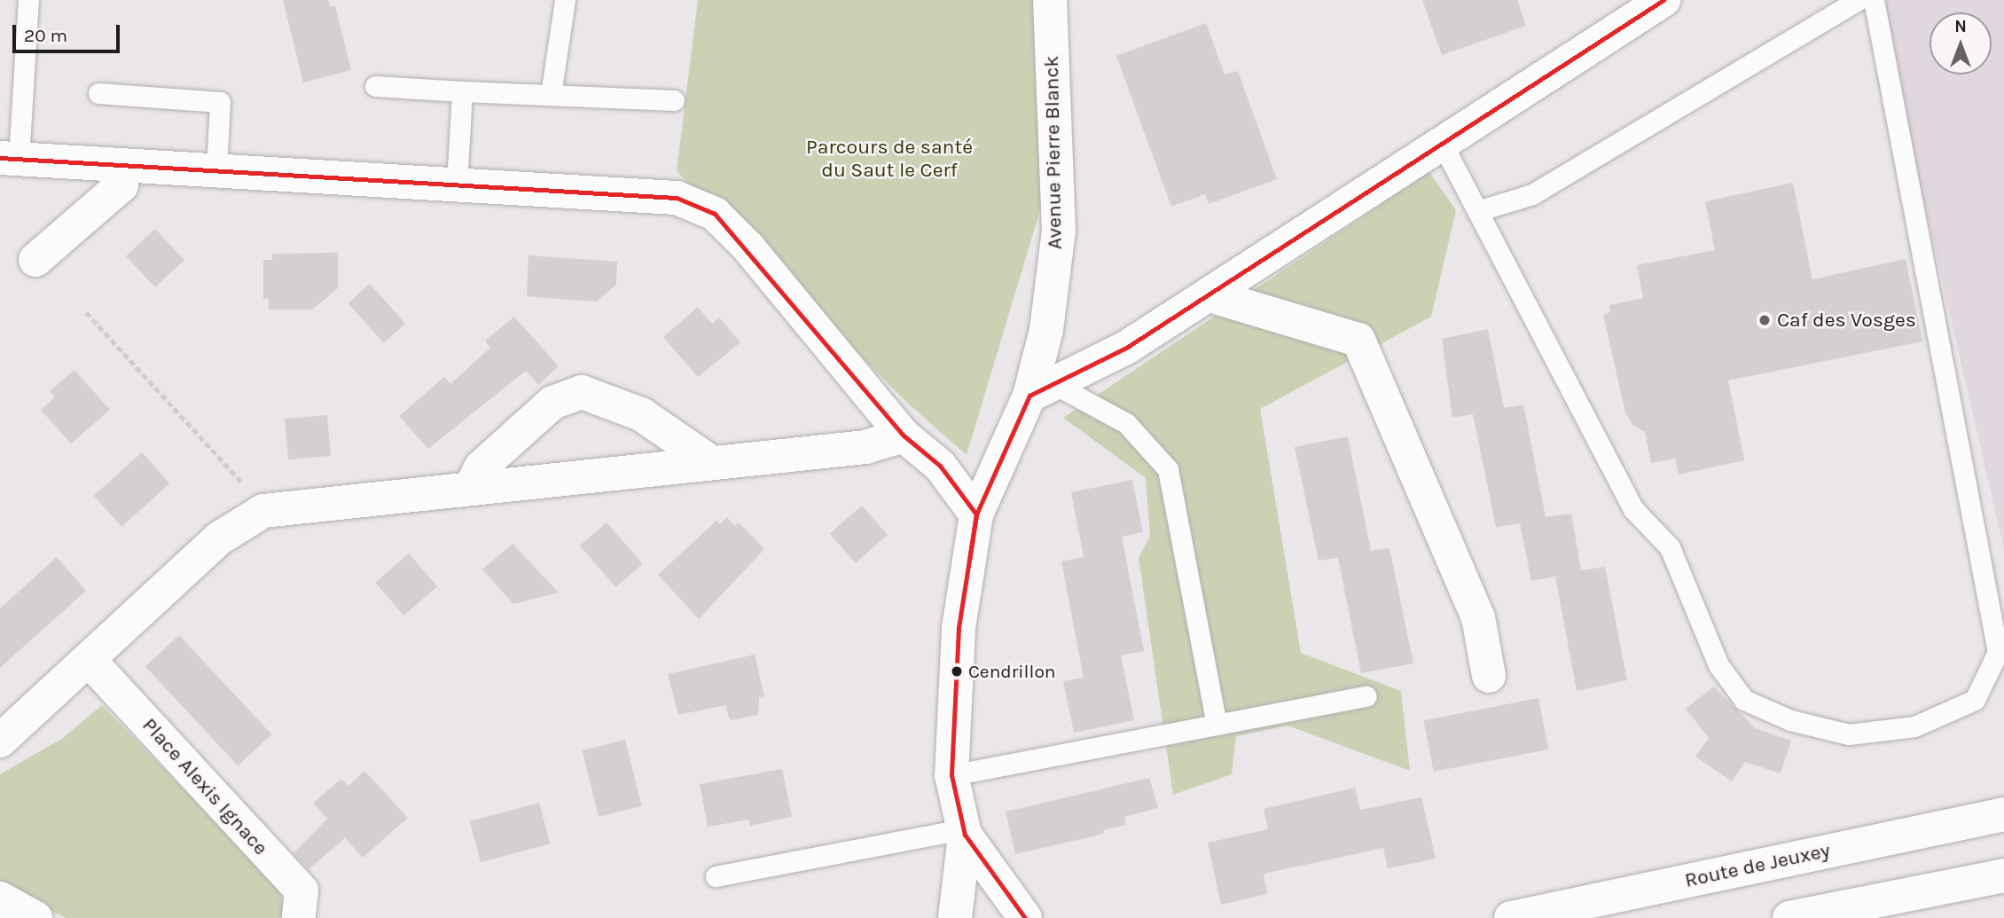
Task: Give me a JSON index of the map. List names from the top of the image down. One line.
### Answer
{"streets":{"street":["Avenue Pierre Blanck","Place Alexis Ignace","Route de Jeuxey"]},"parks":["Parcours de santé du Saut le Cerf"],"places":["Caf des Vosges","Cendrillon"],"scale_bar":"20 m","north":"top"}
